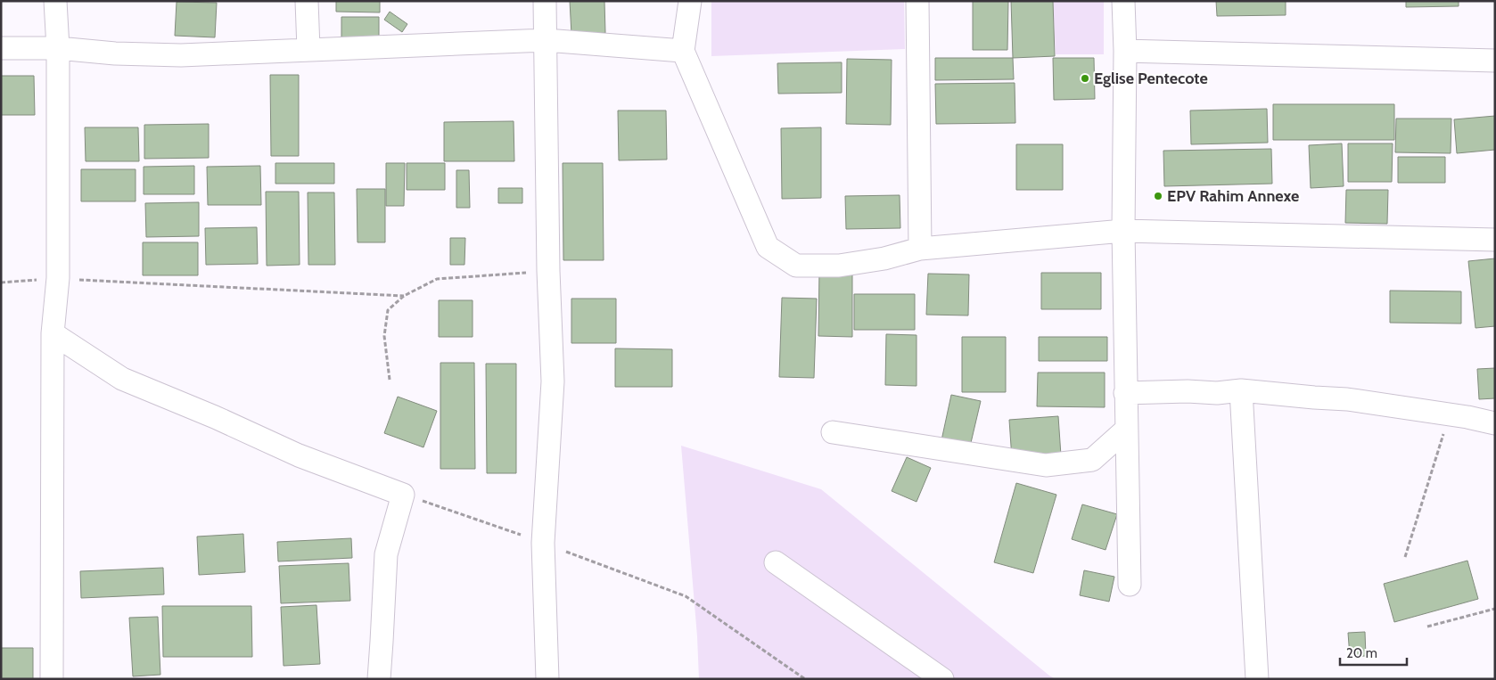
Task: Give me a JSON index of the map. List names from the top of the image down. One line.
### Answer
{"places":["Eglise Pentecote","EPV Rahim Annexe"],"scale_bar":"20 m"}
